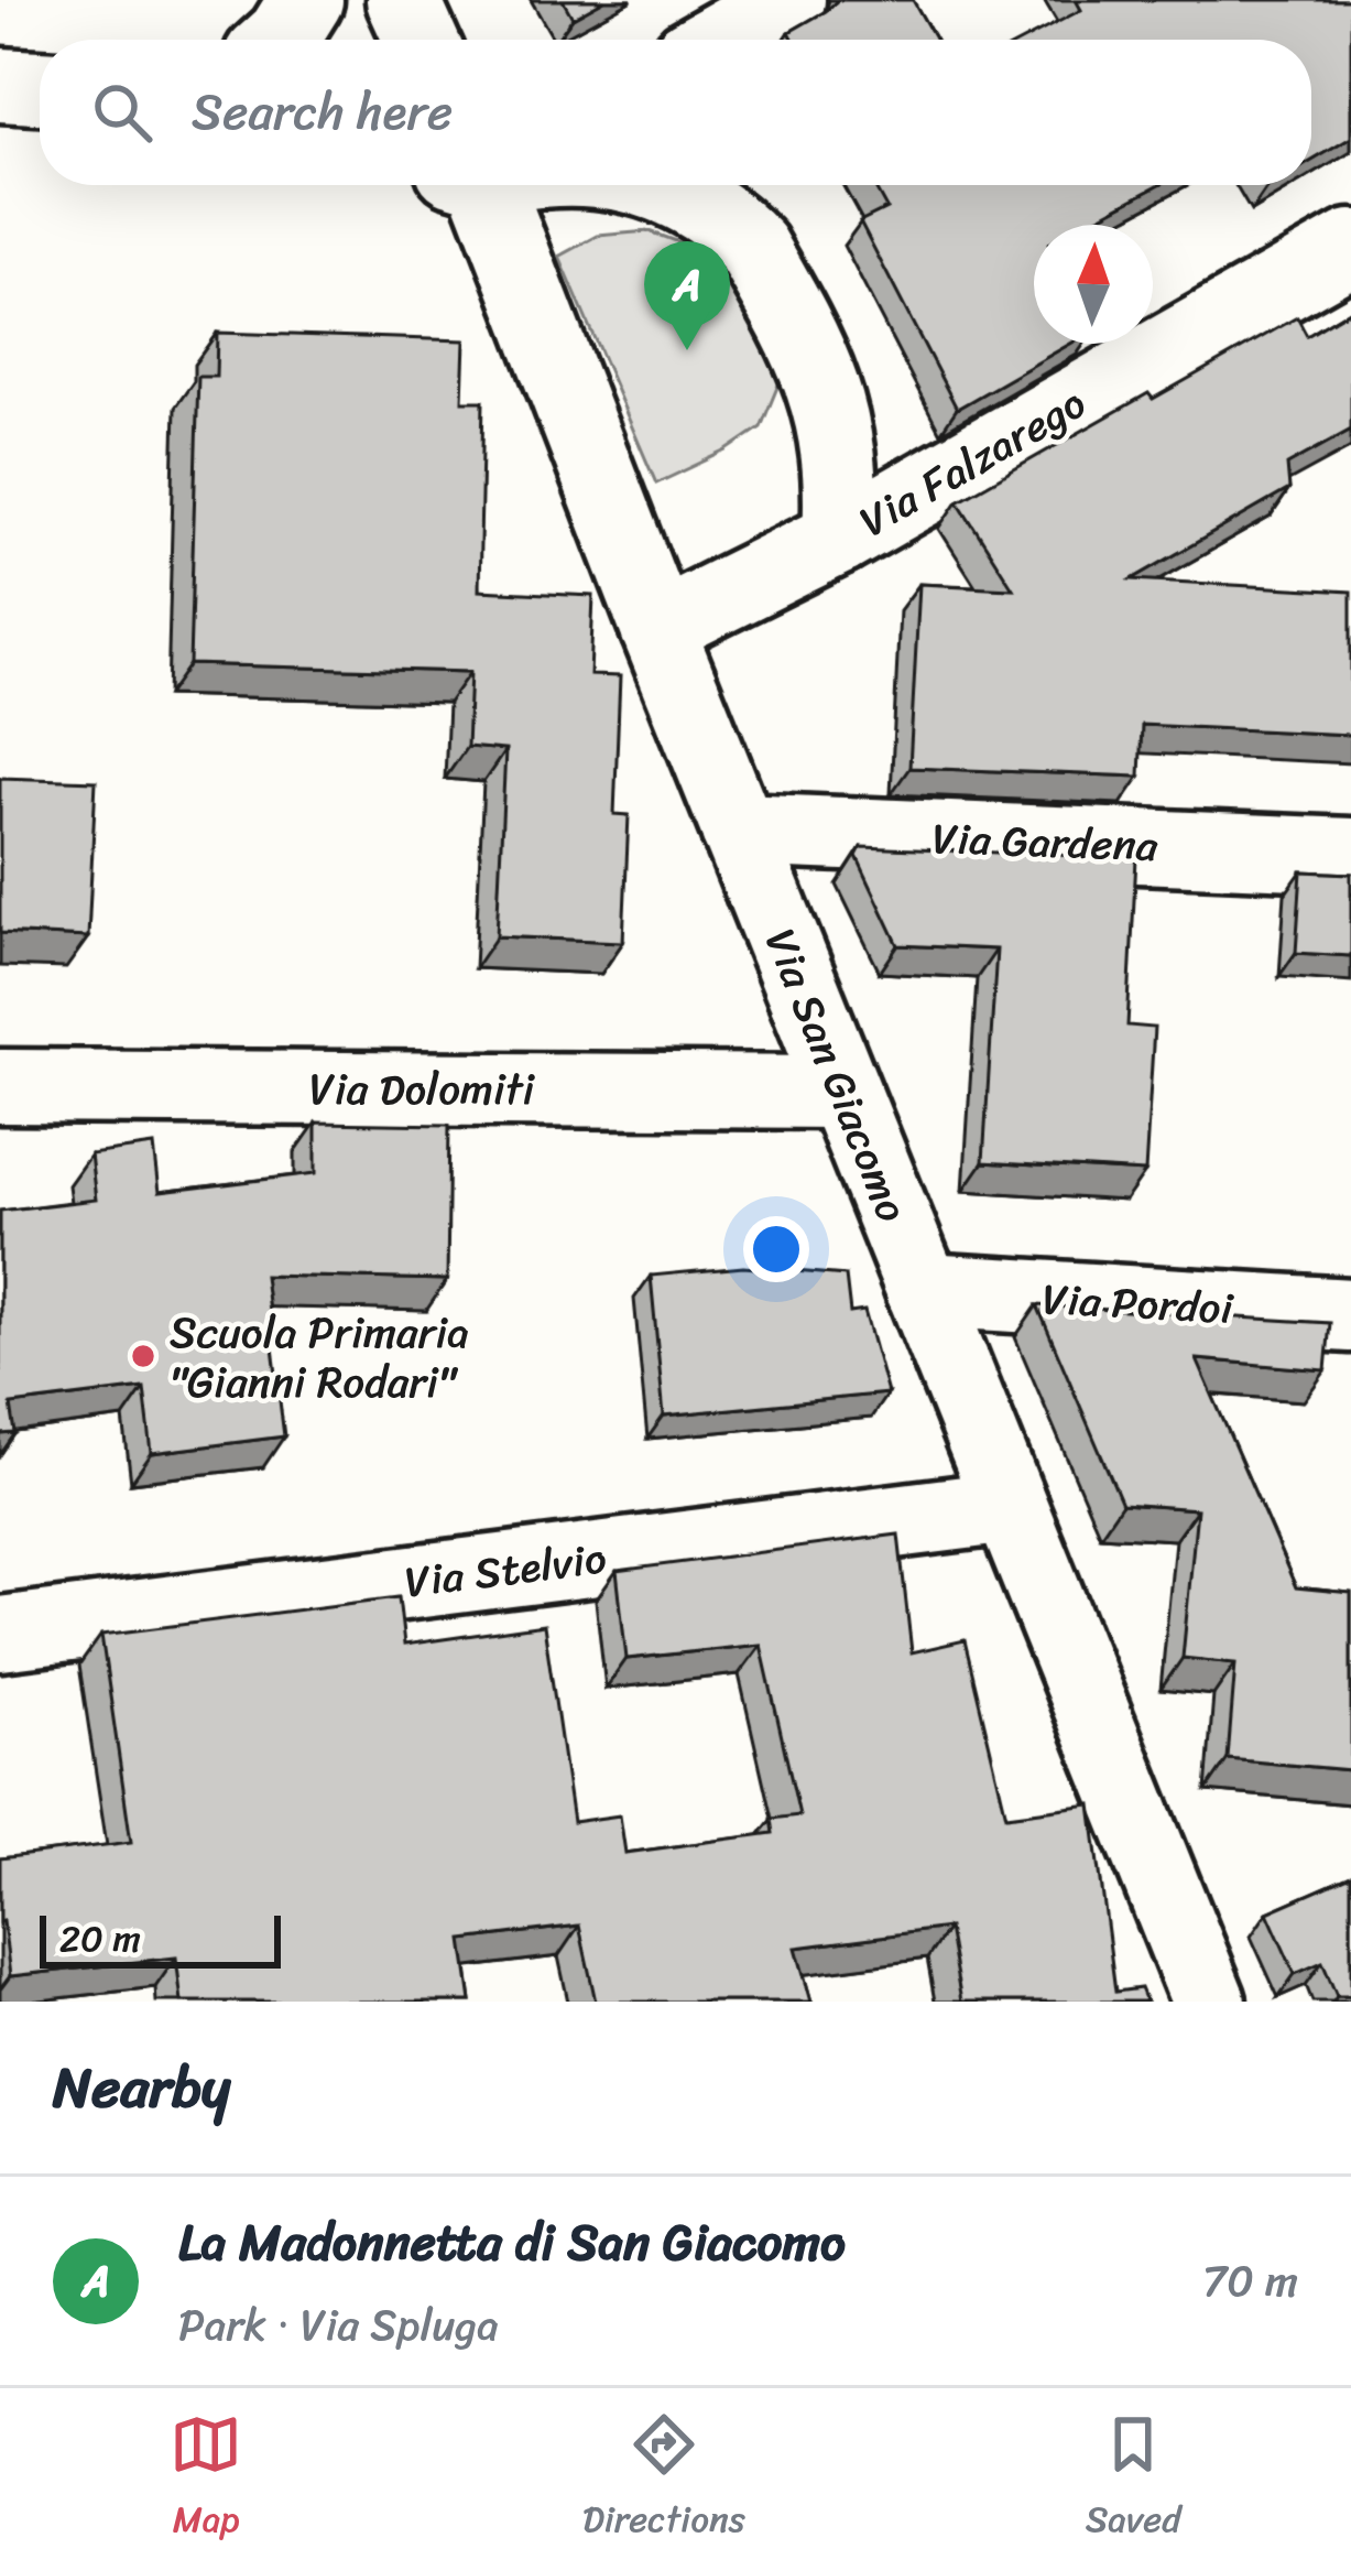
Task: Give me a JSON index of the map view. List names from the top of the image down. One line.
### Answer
{"streets":{"street":["Via Falzarego","Via Gardena","Via San Giacomo","Via Dolomiti","Via Pordoi","Via Stelvio"]},"crossings":[["Via Falzarego","Via San Giacomo"],["Via Gardena","Via San Giacomo"],["Via San Giacomo","Via Dolomiti"],["Via San Giacomo","Via Pordoi"],["Via San Giacomo","Via Stelvio"]],"places":["Scuola Primaria \"Gianni Rodari\""],"scale_bar":"20 m","north":"top","page":{"search":"Search here","pins":"A","scale":"20 m","heading":"Nearby","list":[{"mark":"A","name":"La Madonnetta di San Giacomo","note":"Park · Via Spluga","value":"70 m"}],"nav":["Map","Directions","Saved"]}}
